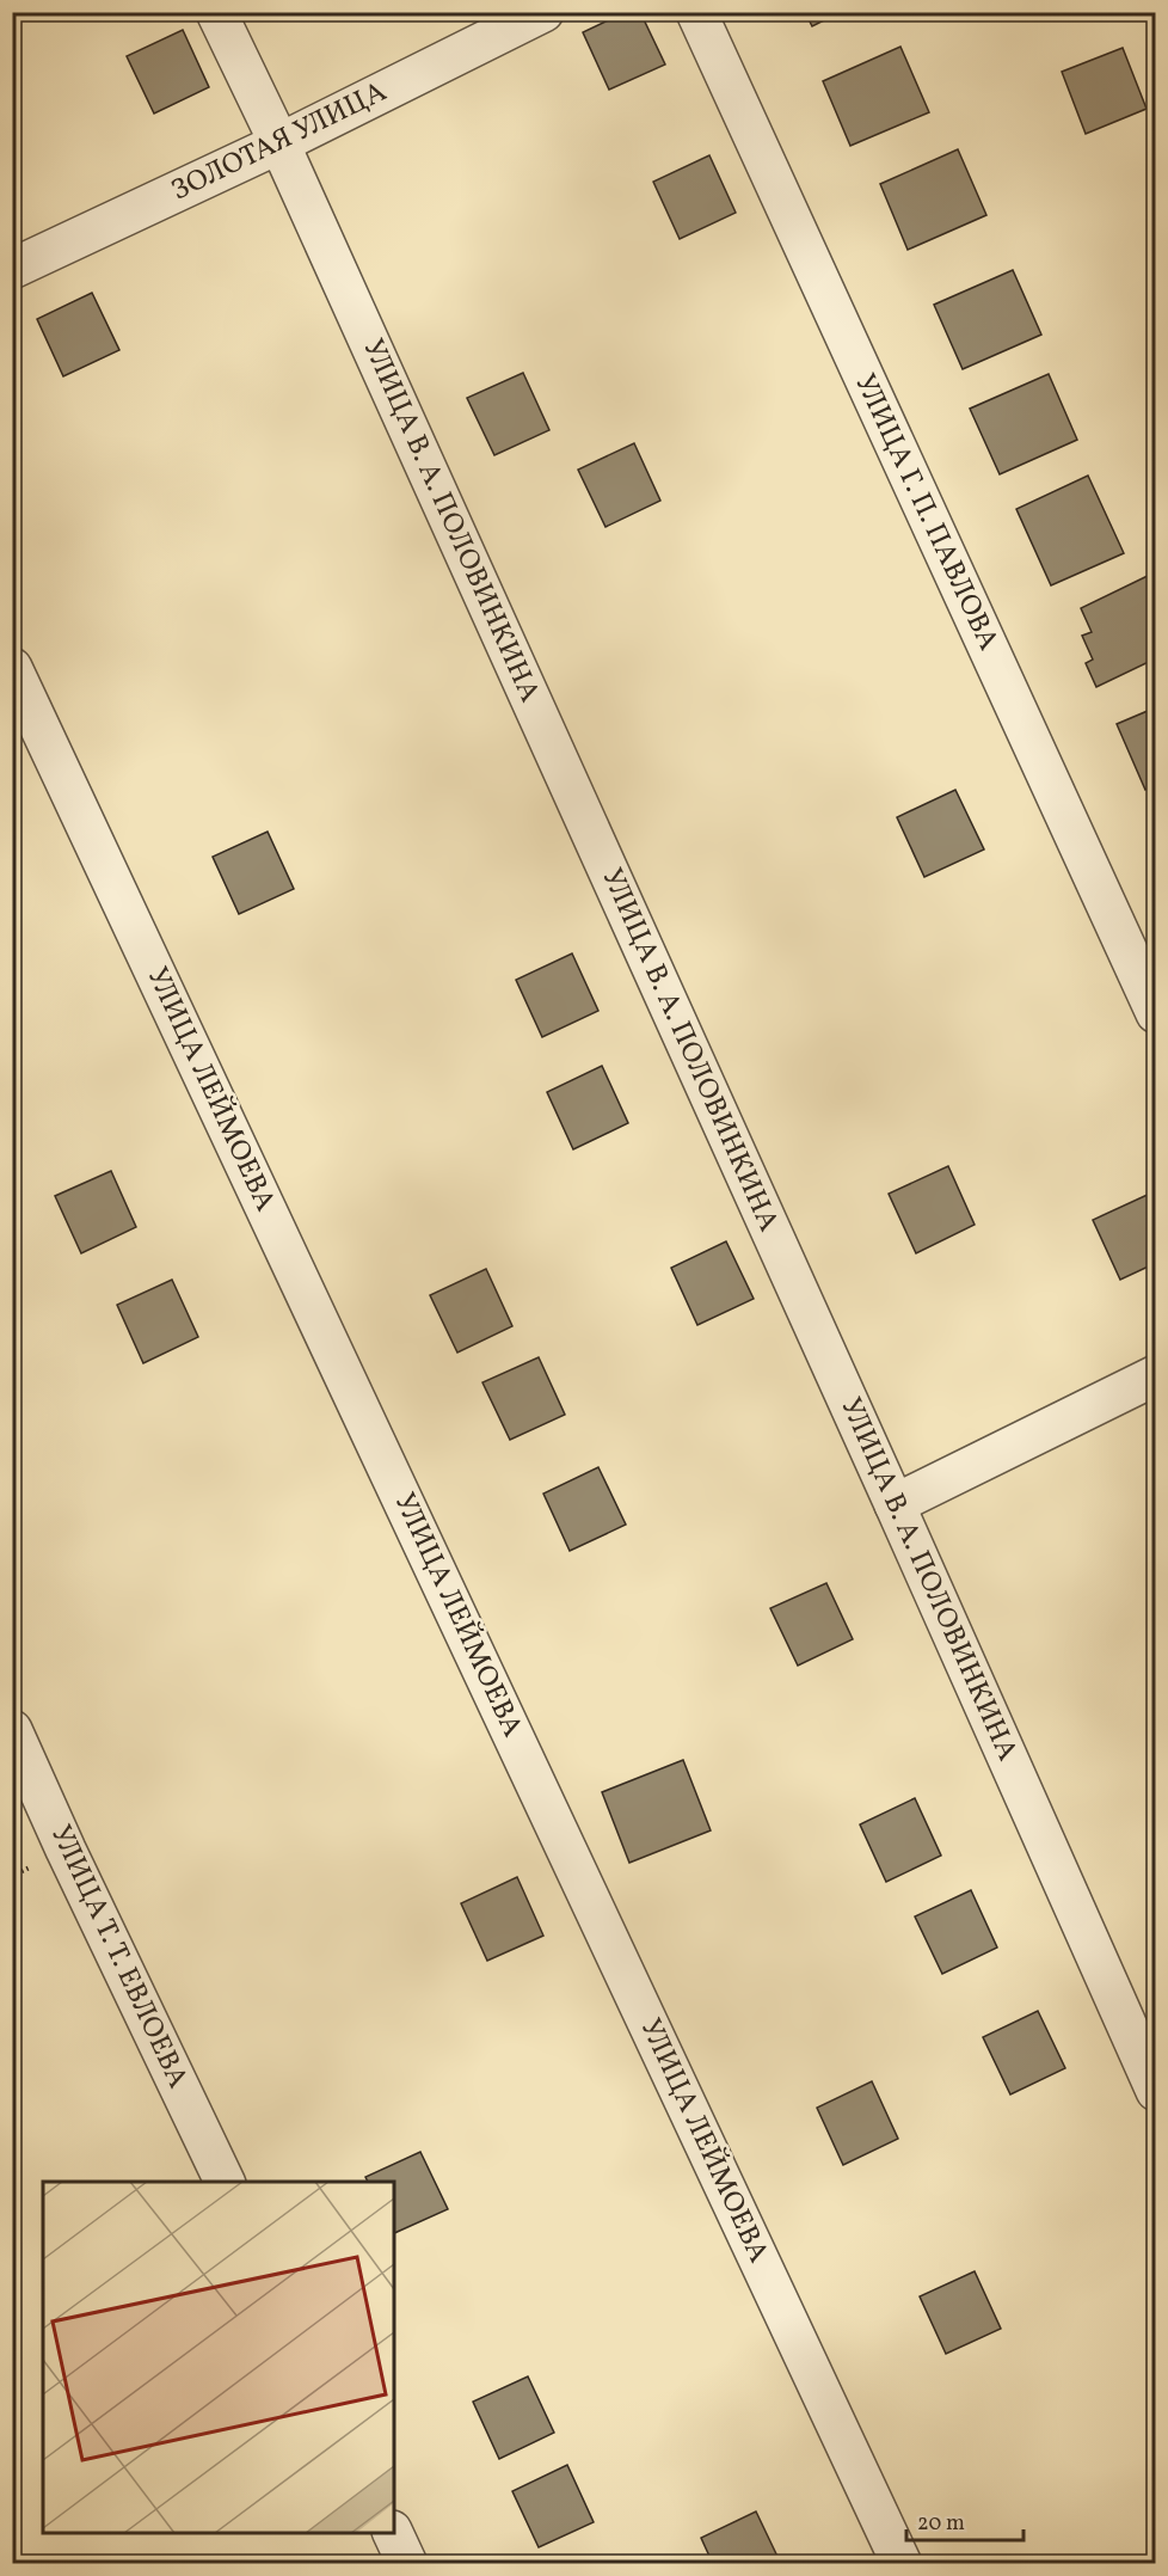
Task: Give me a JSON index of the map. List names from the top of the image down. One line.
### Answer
{"streets":{"street":["ЗОЛОТАЯ УЛИЦА","УЛИЦА Г. П. ПАВЛОВА","УЛИЦА В. А. ПОЛОВИНКИНА","УЛИЦА ЛЕЙМОЕВА","УЛИЦА Т. Т. ЕВЛОЕВА"]},"crossings":[["ЗОЛОТАЯ УЛИЦА","УЛИЦА В. А. ПОЛОВИНКИНА"]],"scale_bar":"20 m"}
